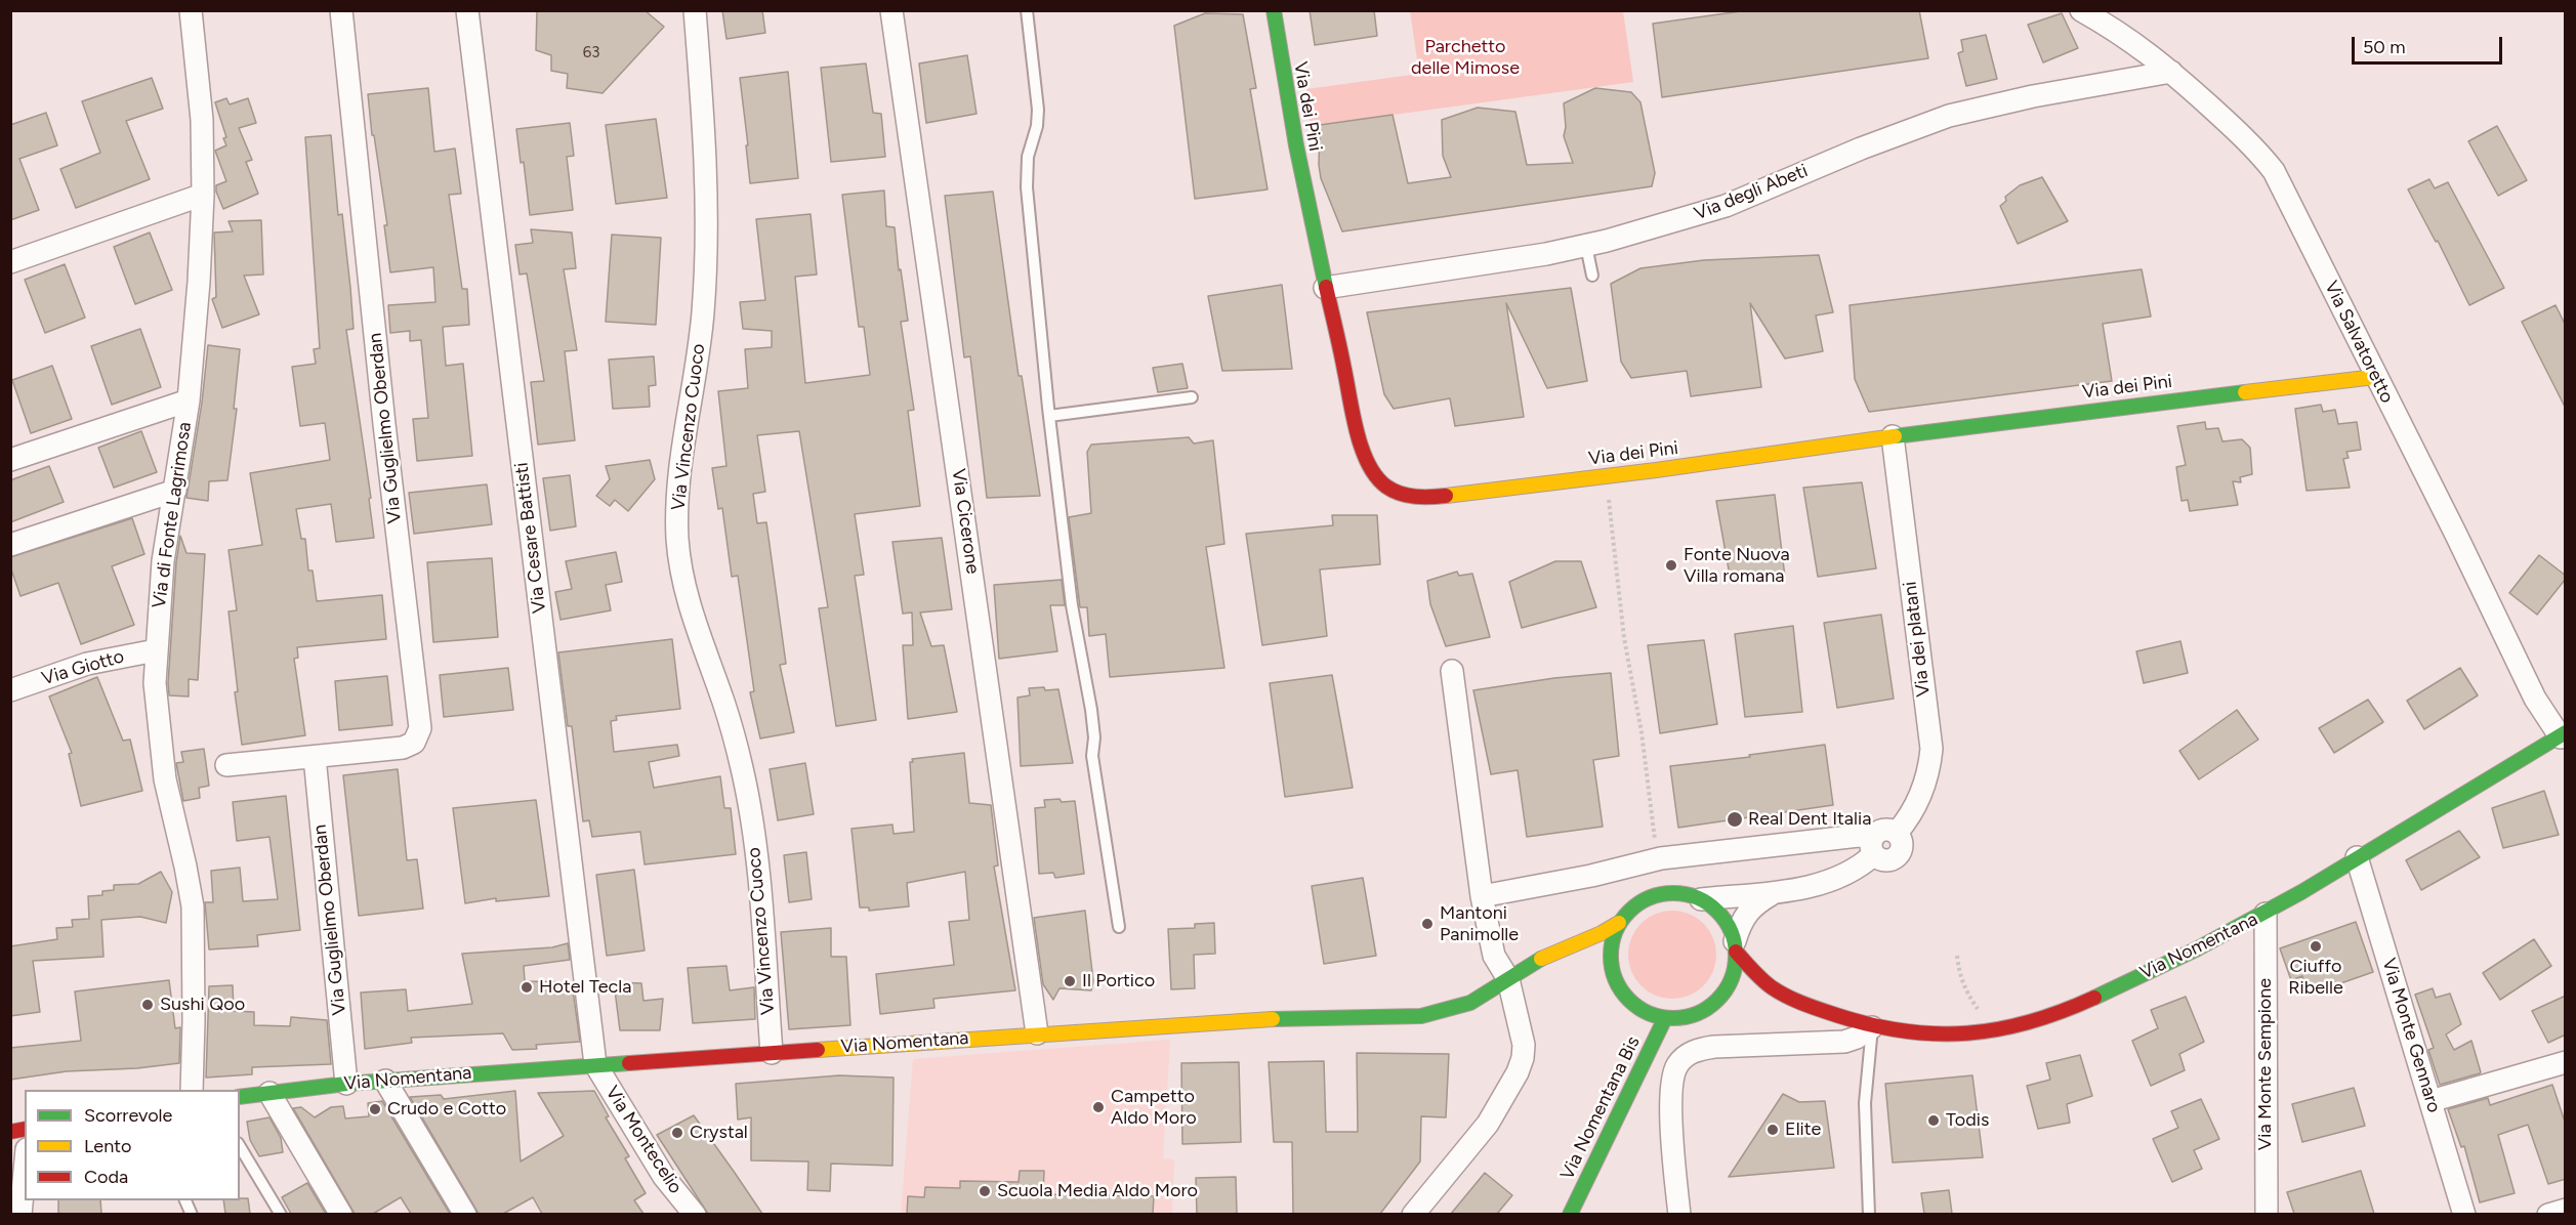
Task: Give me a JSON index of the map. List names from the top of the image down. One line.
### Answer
{"streets":{"street":["Via dei Pini","Via degli Abeti","Via Salvatoretto","Via Vincenzo Cuoco","Via Guglielmo Oberdan","Via di Fonte Lagrimosa","Via Cicerone","Via Cesare Battisti","Via dei platani","Via Giotto","Via Nomentana","Via Monte Gennaro","Via Monte Sempione","Via Nomentana Bis","Via Montecelio"]},"crossings":[["Via dei Pini","Via degli Abeti"],["Via dei Pini","Via Salvatoretto"],["Via dei Pini","Via dei platani"],["Via degli Abeti","Via Salvatoretto"],["Via Salvatoretto","Via Nomentana"],["Via Vincenzo Cuoco","Via Nomentana"],["Via Guglielmo Oberdan","Via Nomentana"],["Via di Fonte Lagrimosa","Via Giotto"],["Via Cicerone","Via Nomentana"],["Via Cesare Battisti","Via Nomentana"],["Via Cesare Battisti","Via Montecelio"],["Via Nomentana","Via Monte Gennaro"],["Via Nomentana","Via Monte Sempione"],["Via Nomentana","Via Nomentana Bis"],["Via Nomentana","Via Montecelio"]],"parks":["Parchetto delle Mimose"],"places":["Fonte Nuova Villa romana","Real Dent Italia","Mantoni Panimolle","Ciuffo Ribelle","Il Portico","Hotel Tecla","Sushi Qoo","Campetto Aldo Moro","Crudo e Cotto","Todis","Elite","Crystal","Scuola Media Aldo Moro"],"house_numbers":["63"],"legend":["Scorrevole","Lento","Coda"],"scale_bar":"50 m"}
